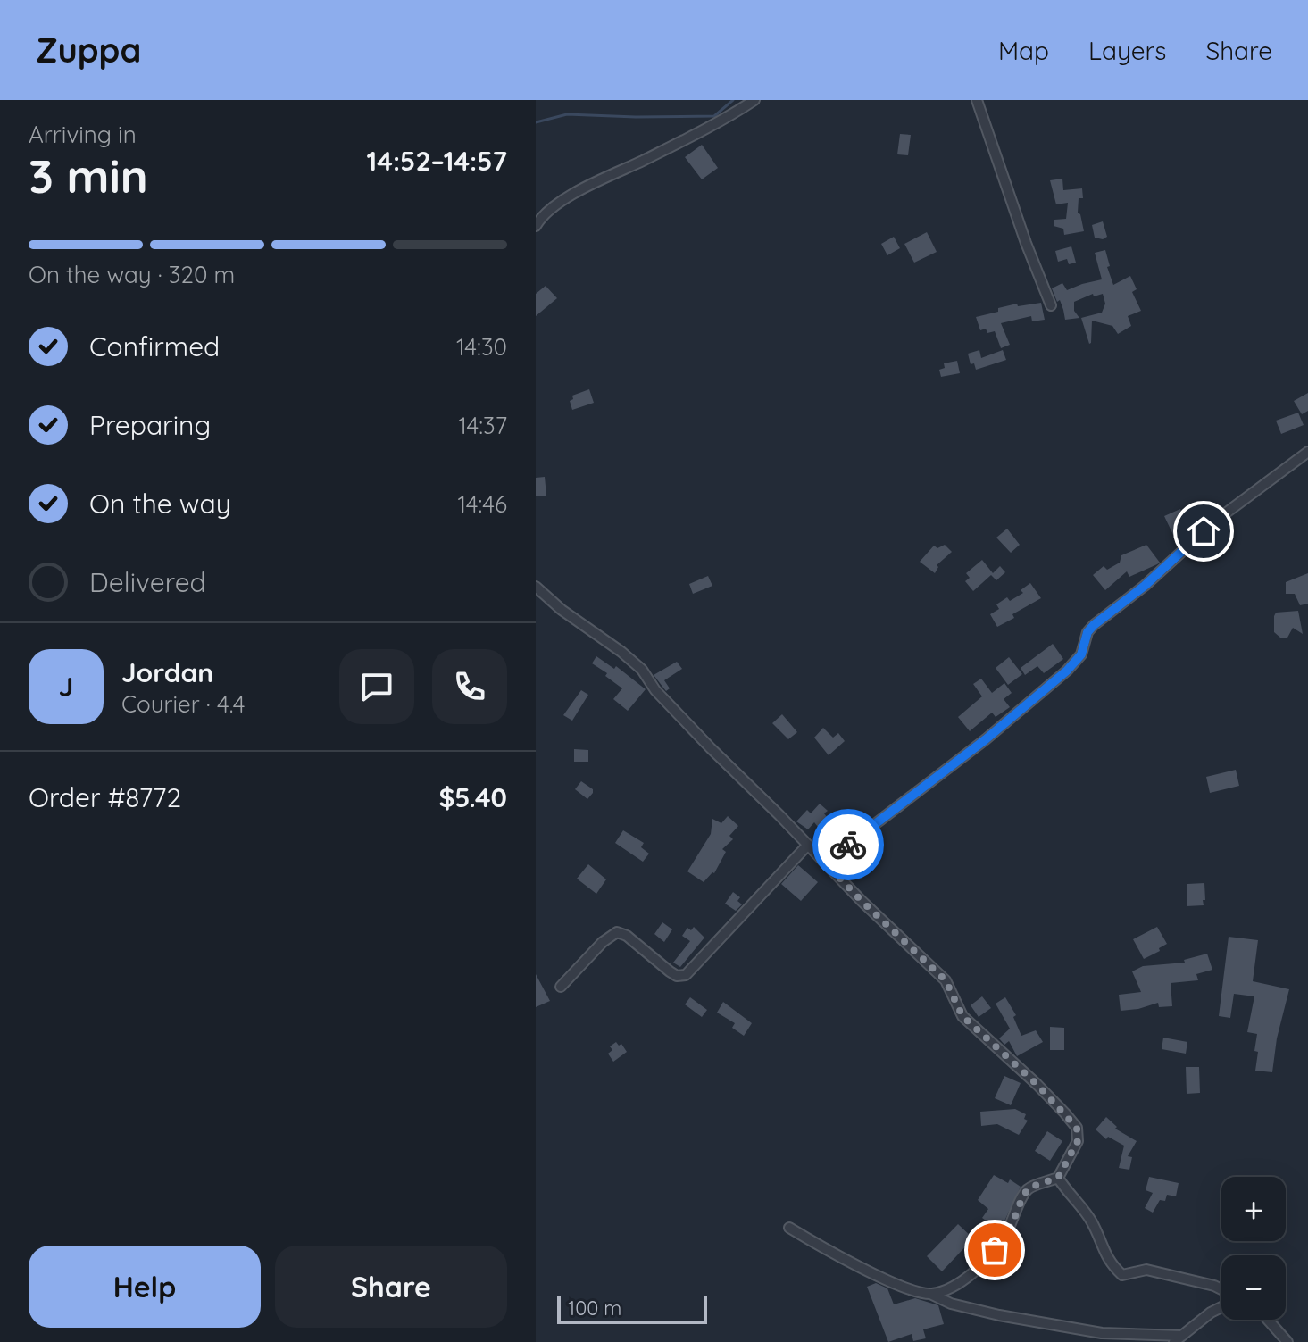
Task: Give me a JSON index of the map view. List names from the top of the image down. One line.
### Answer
{"scale_bar":"100 m","page":{"header":"Zuppa","nav":["Map","Layers","Share"],"heading":["3 min","Arriving in","14:52–14:57"],"panel":["Jordan","Courier · 4.4","Order #8772","$5.40"],"bar":"On the way · 320 m","list":[["Confirmed","14:30"],["Preparing","14:37"],["On the way","14:46"],"Delivered"],"round":"J","map_buttons":["+","−"],"buttons":["Help","Share"],"scale":"100 m"}}
